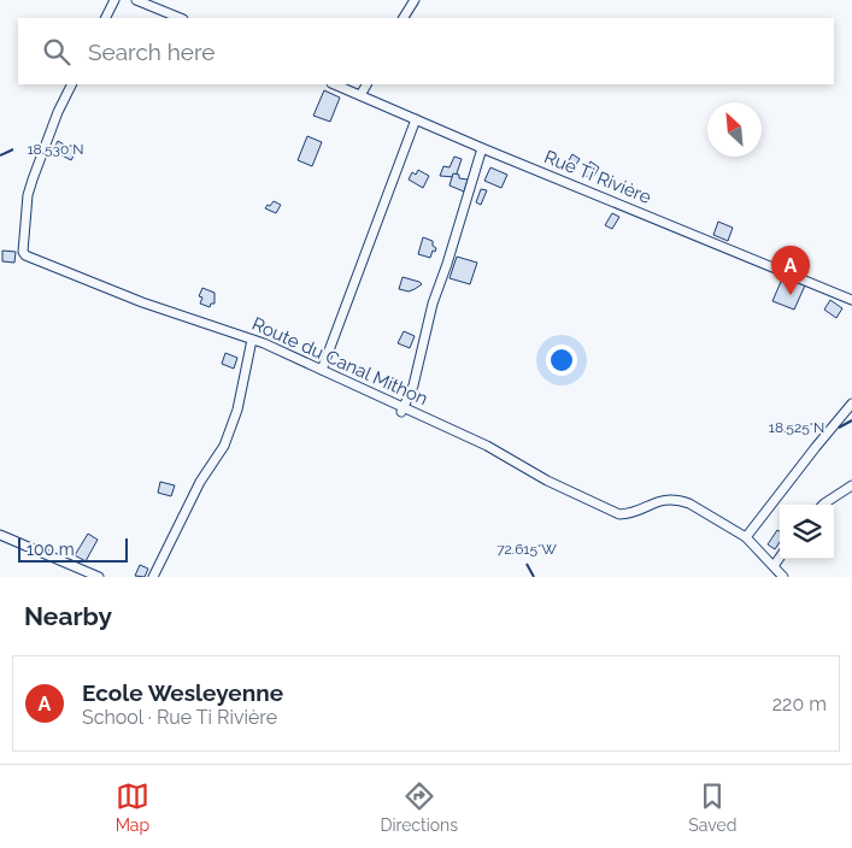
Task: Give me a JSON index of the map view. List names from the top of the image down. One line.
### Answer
{"streets":{"street":["Rue Ti Rivière","Route du Canal Mithon"]},"scale_bar":"100 m","north":"top left","page":{"search":"Search here","pins":"A","scale":"100 m","heading":"Nearby","list":[{"mark":"A","name":"Ecole Wesleyenne","note":"School · Rue Ti Rivière","value":"220 m"}],"nav":["Map","Directions","Saved"]},"coordinates":["18.530°N","18.525°N","72.615°W"]}
